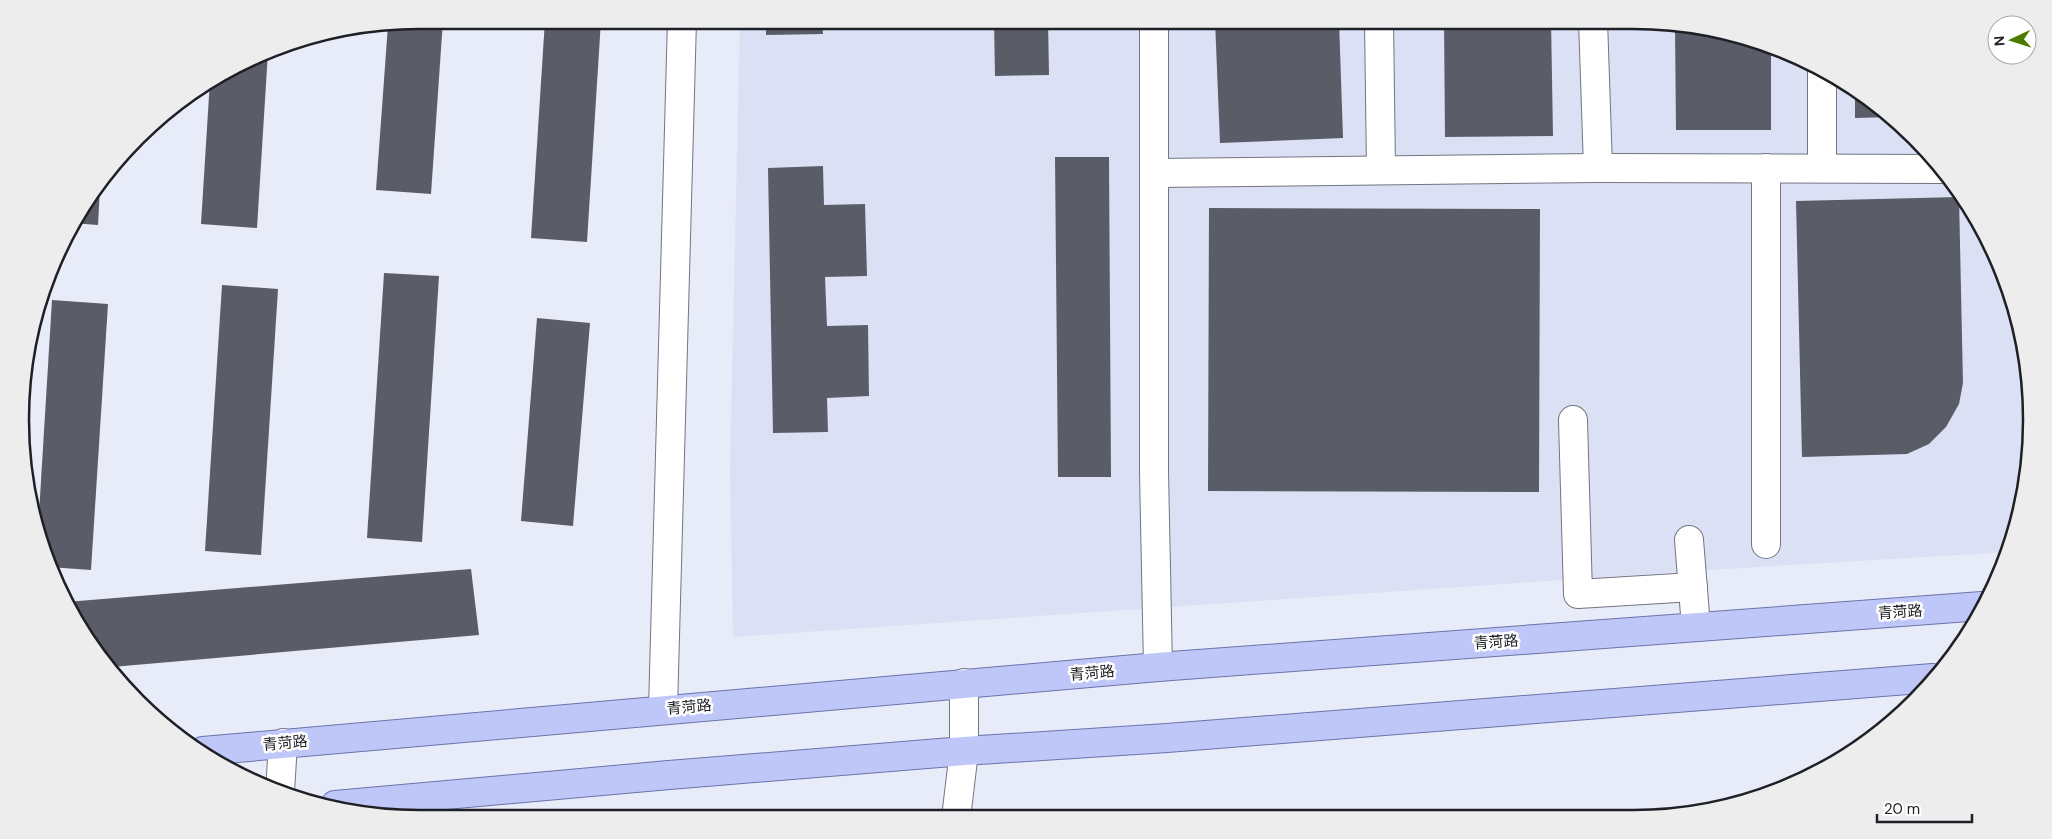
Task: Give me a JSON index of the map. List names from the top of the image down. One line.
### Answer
{"streets":{"main road":["青菏路"]},"scale_bar":"20 m","north":"left"}
